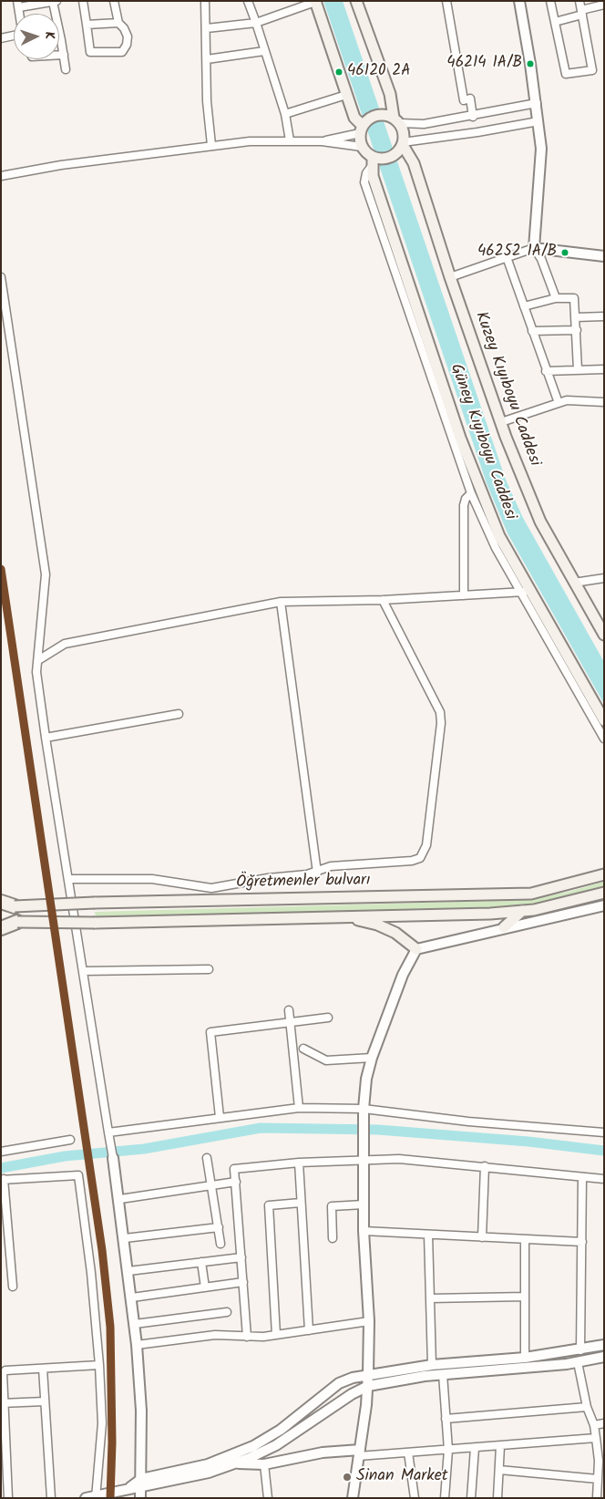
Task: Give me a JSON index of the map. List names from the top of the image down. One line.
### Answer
{"streets":{"main road":["Kuzey Kıyıboyu Caddesi","Güney Kıyıboyu Caddesi","Öğretmenler bulvarı"]},"crossings":[["Kuzey Kıyıboyu Caddesi","Güney Kıyıboyu Caddesi"]],"places":["46214 1A/B","46120 2A","46252 1A/B","Sinan Market"],"north":"right"}
